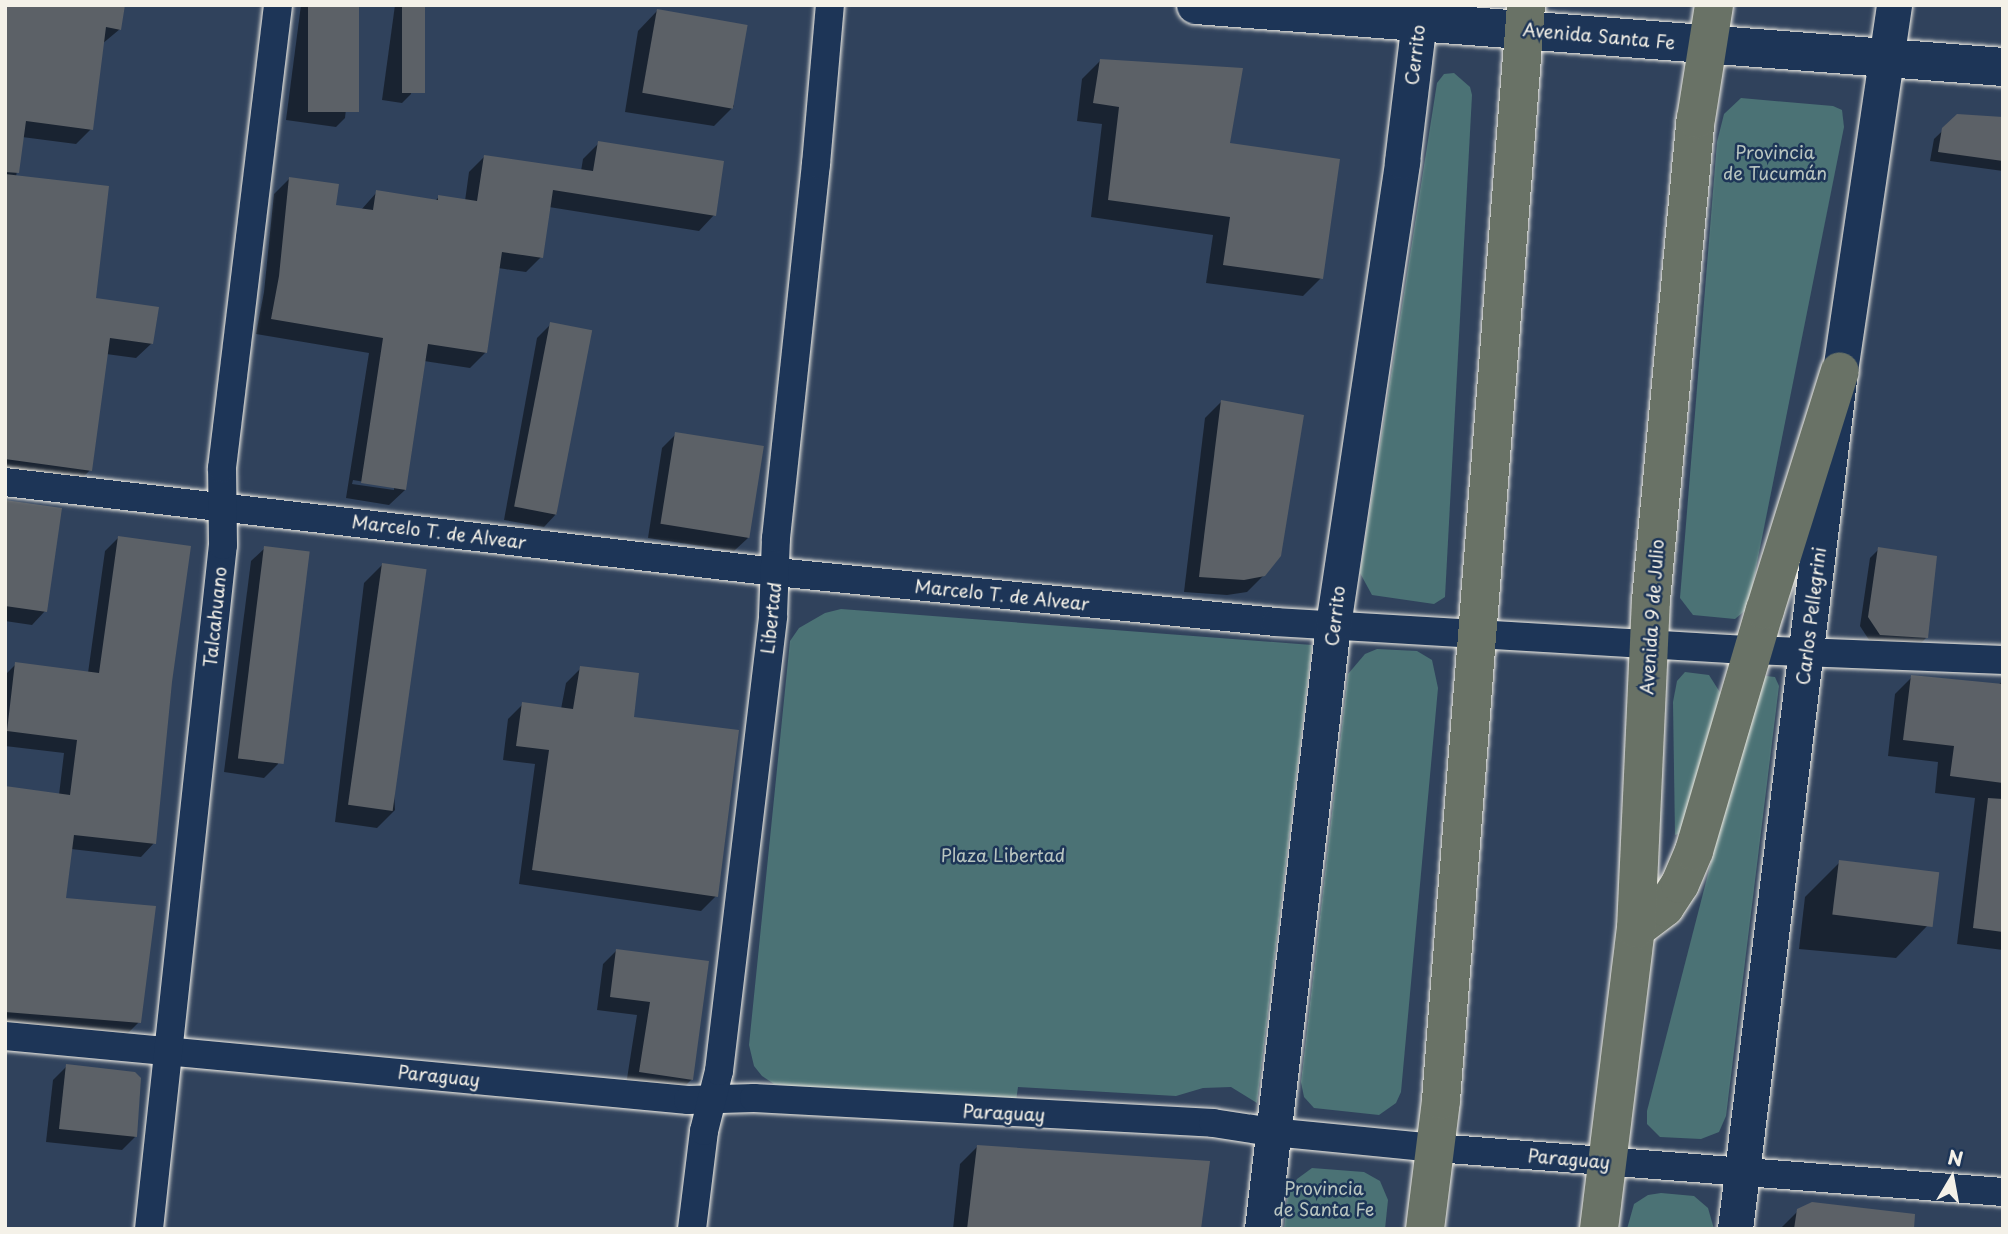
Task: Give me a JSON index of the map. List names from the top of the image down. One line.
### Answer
{"streets":{"highway":["Avenida 9 de Julio"],"main road":["Avenida Santa Fe"],"street":["Cerrito","Marcelo T. de Alvear","Carlos Pellegrini","Talcahuano","Libertad","Paraguay"]},"crossings":[["Avenida Santa Fe","Cerrito"],["Avenida Santa Fe","Carlos Pellegrini"],["Avenida Santa Fe","Avenida 9 de Julio"],["Cerrito","Marcelo T. de Alvear"],["Cerrito","Paraguay"],["Marcelo T. de Alvear","Carlos Pellegrini"],["Marcelo T. de Alvear","Talcahuano"],["Marcelo T. de Alvear","Avenida 9 de Julio"],["Marcelo T. de Alvear","Libertad"],["Carlos Pellegrini","Paraguay"],["Talcahuano","Paraguay"],["Avenida 9 de Julio","Paraguay"],["Libertad","Paraguay"]],"parks":["Provincia de Tucumán","Plaza Libertad","Provincia de Santa Fe"],"north":"top"}
